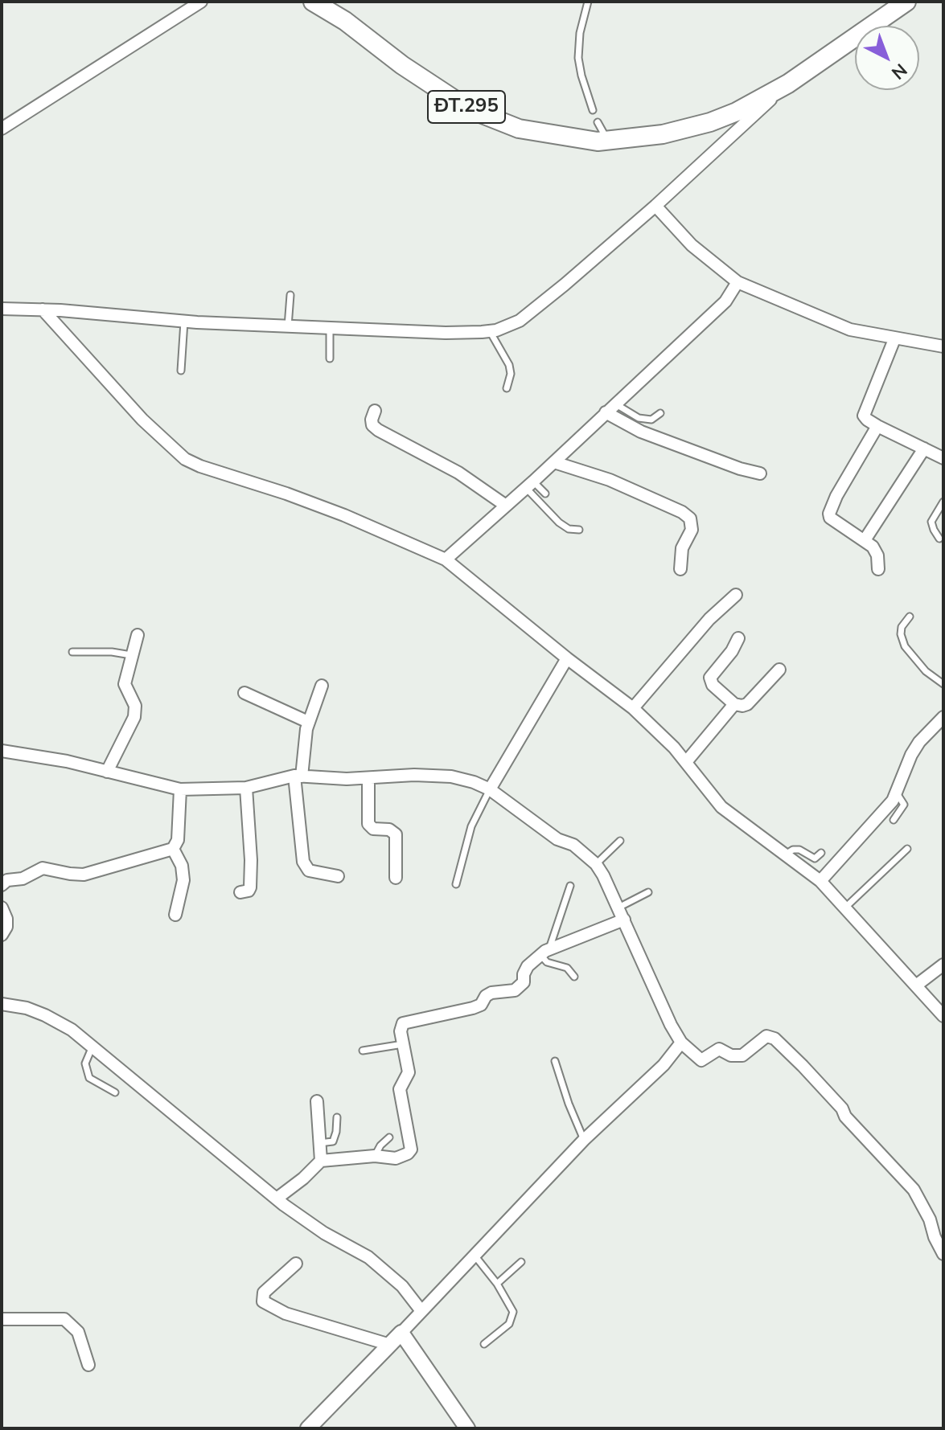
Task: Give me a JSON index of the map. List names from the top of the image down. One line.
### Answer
{"streets":{"main road":["ĐT.295"]},"north":"bottom right"}
